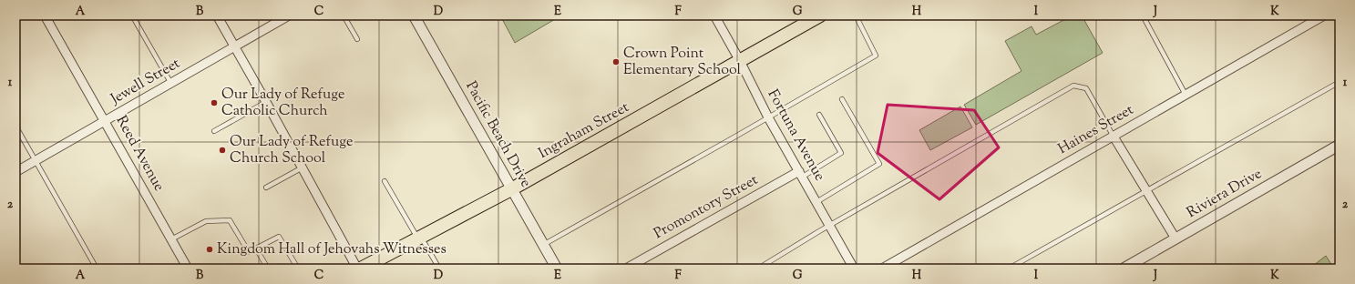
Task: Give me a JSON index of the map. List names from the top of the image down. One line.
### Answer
{"streets":{"main road":["Ingraham Street"],"street":["Jewell Street","Haines Street","Pacific Beach Drive","Fortuna Avenue","Reed Avenue","Riviera Drive","Promontory Street"]},"crossings":[["Jewell Street","Reed Avenue"],["Ingraham Street","Pacific Beach Drive"],["Ingraham Street","Fortuna Avenue"],["Fortuna Avenue","Promontory Street"]],"places":["Crown Point Elementary School","Our Lady of Refuge Catholic Church","Our Lady of Refuge Church School","Kingdom Hall of Jehovahs Witnesses"],"grid":{"columns":["A","B","C","D","E","F","G","H","I","J","K"],"rows":["1","2"]}}
